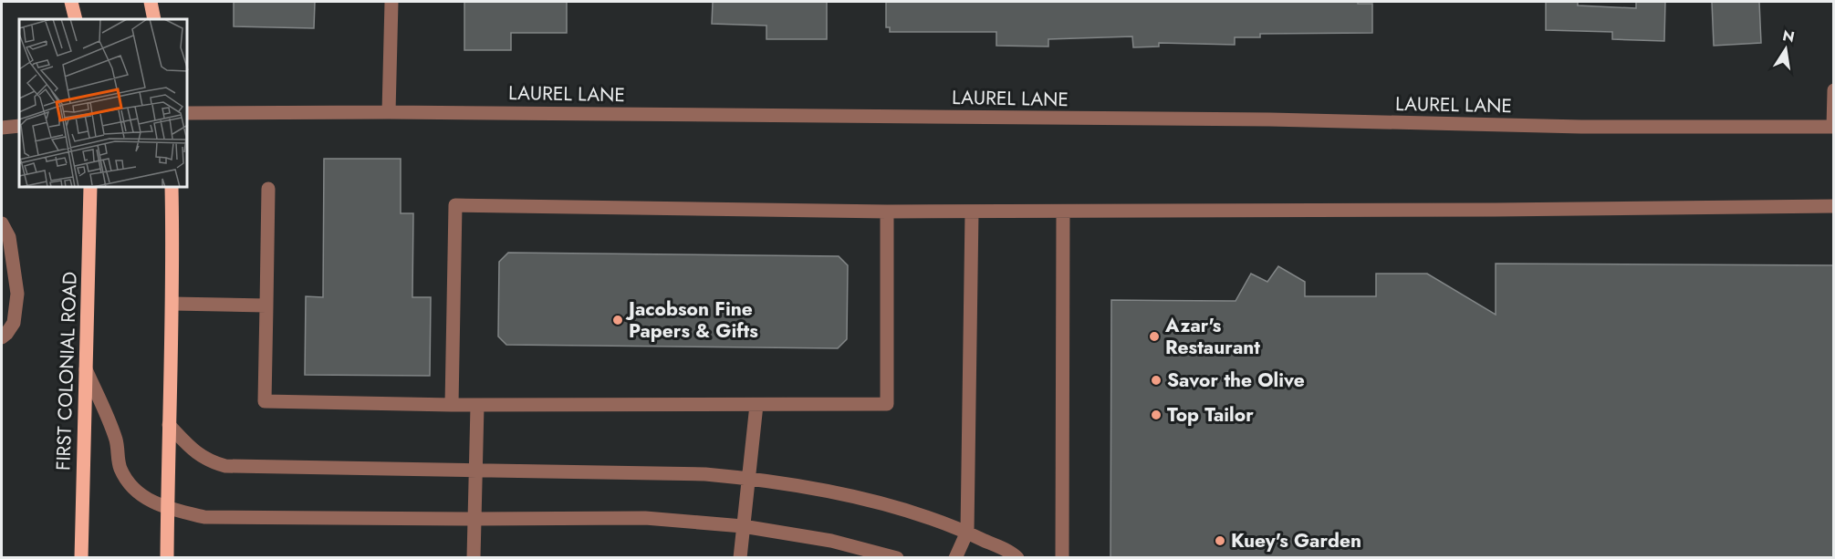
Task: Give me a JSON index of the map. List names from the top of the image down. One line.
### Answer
{"streets":{"main road":["FIRST COLONIAL ROAD"],"street":["LAUREL LANE"]},"places":["Jacobson Fine Papers & Gifts","Azar's Restaurant","Savor the Olive","Top Tailor","Kuey's Garden"],"north":"top"}
